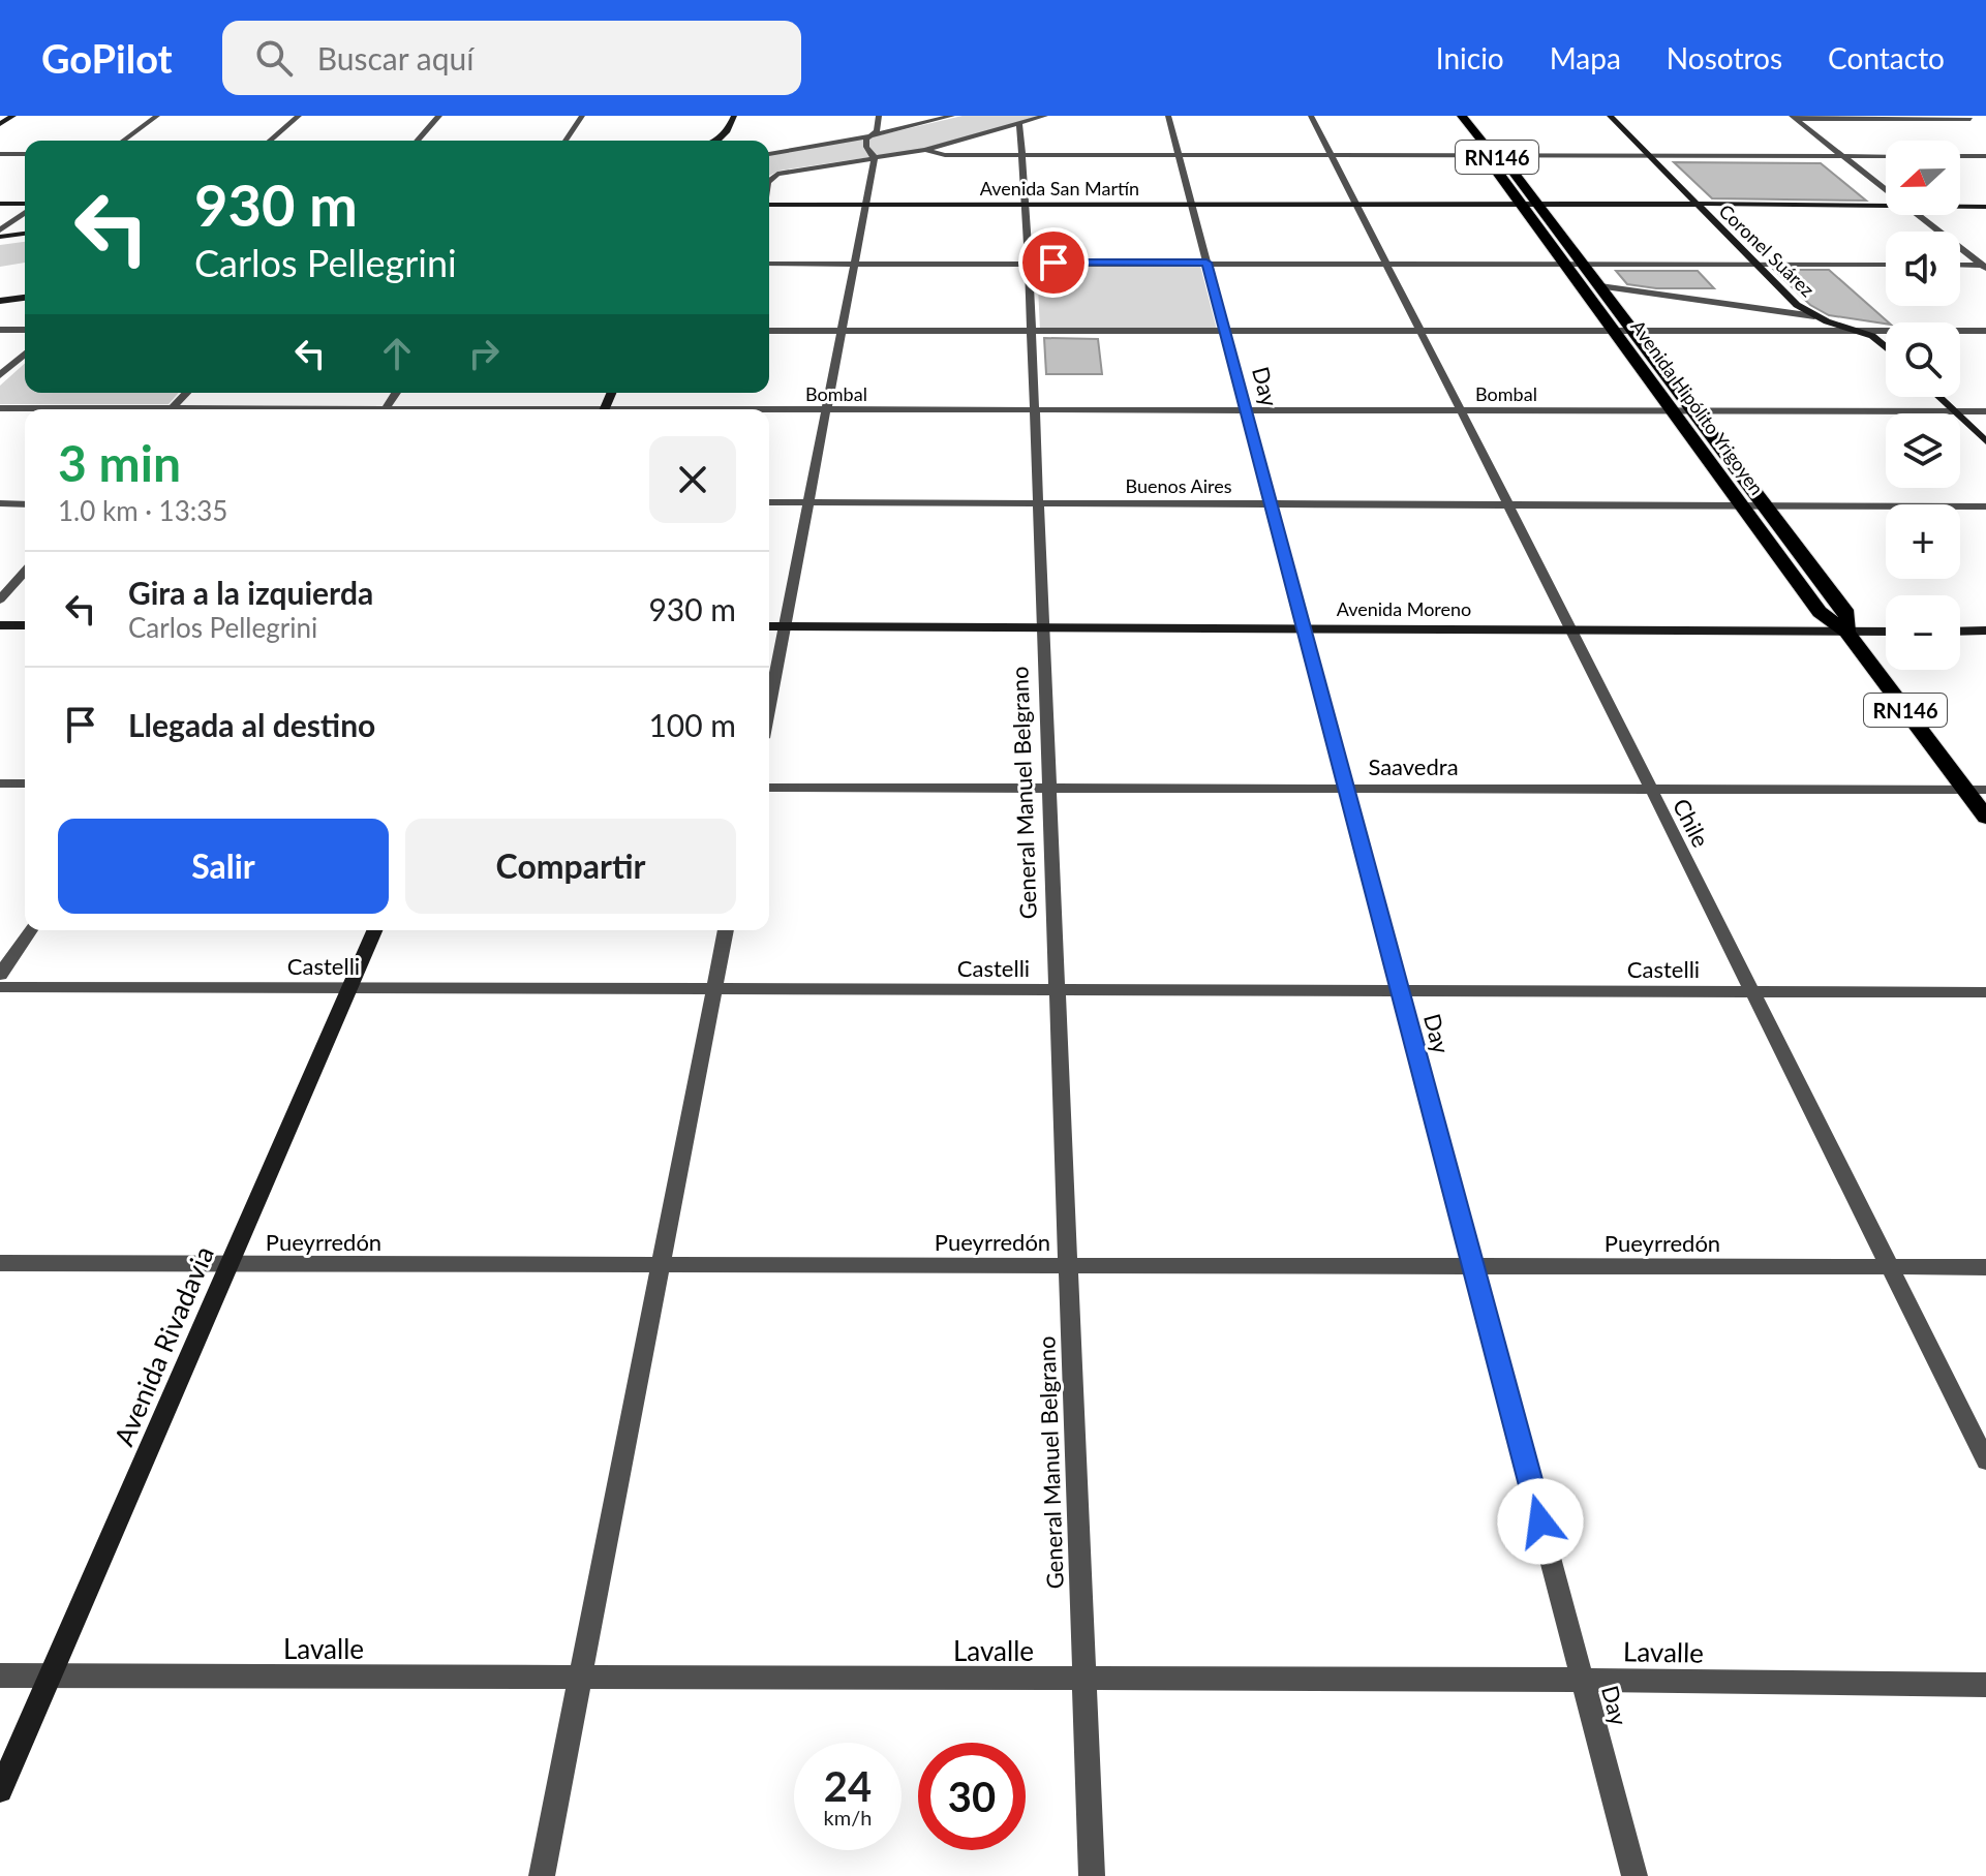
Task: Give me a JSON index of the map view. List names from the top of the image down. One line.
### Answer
{"streets":{"highway":["RN146","Avenida Hipólito Yrigoyen"],"main road":["Avenida San Martín","Coronel Suárez","Avenida Moreno","Avenida Rivadavia"],"street":["Day","Bombal","Buenos Aires","Saavedra","General Manuel Belgrano","Chile","Castelli","Pueyrredón","Lavalle"]},"crossings":[["RN146","Avenida San Martín"],["RN146","Avenida Hipólito Yrigoyen"],["Avenida San Martín","Coronel Suárez"],["Avenida San Martín","Day"],["Avenida San Martín","Avenida Hipólito Yrigoyen"],["Avenida San Martín","General Manuel Belgrano"],["Avenida San Martín","Chile"],["Day","Bombal"],["Day","Buenos Aires"],["Day","Avenida Moreno"],["Day","Saavedra"],["Day","Castelli"],["Day","Pueyrredón"],["Day","Lavalle"],["Bombal","Avenida Hipólito Yrigoyen"],["Bombal","General Manuel Belgrano"],["Bombal","Chile"],["Avenida Hipólito Yrigoyen","Buenos Aires"],["Avenida Hipólito Yrigoyen","Avenida Moreno"],["Avenida Hipólito Yrigoyen","Saavedra"],["Buenos Aires","General Manuel Belgrano"],["Buenos Aires","Chile"],["Avenida Moreno","General Manuel Belgrano"],["Avenida Moreno","Chile"],["Saavedra","General Manuel Belgrano"],["Saavedra","Chile"],["General Manuel Belgrano","Castelli"],["General Manuel Belgrano","Pueyrredón"],["General Manuel Belgrano","Lavalle"],["Chile","Castelli"],["Chile","Pueyrredón"],["Castelli","Avenida Rivadavia"],["Pueyrredón","Avenida Rivadavia"],["Avenida Rivadavia","Lavalle"]],"north":"left","page":{"header":"GoPilot","search":"Buscar aquí","nav":["Inicio","Mapa","Nosotros","Contacto"],"map_buttons":["+","−"],"turn":["930 m","Carlos Pellegrini"],"heading":["3 min","1.0 km · 13:35"],"list":[{"name":"Gira a la izquierda","note":"Carlos Pellegrini","value":"930 m"},{"name":"Llegada al destino","value":"100 m"}],"buttons":["Salir","Compartir"],"speed":"24 km/h","limit":"30"}}
